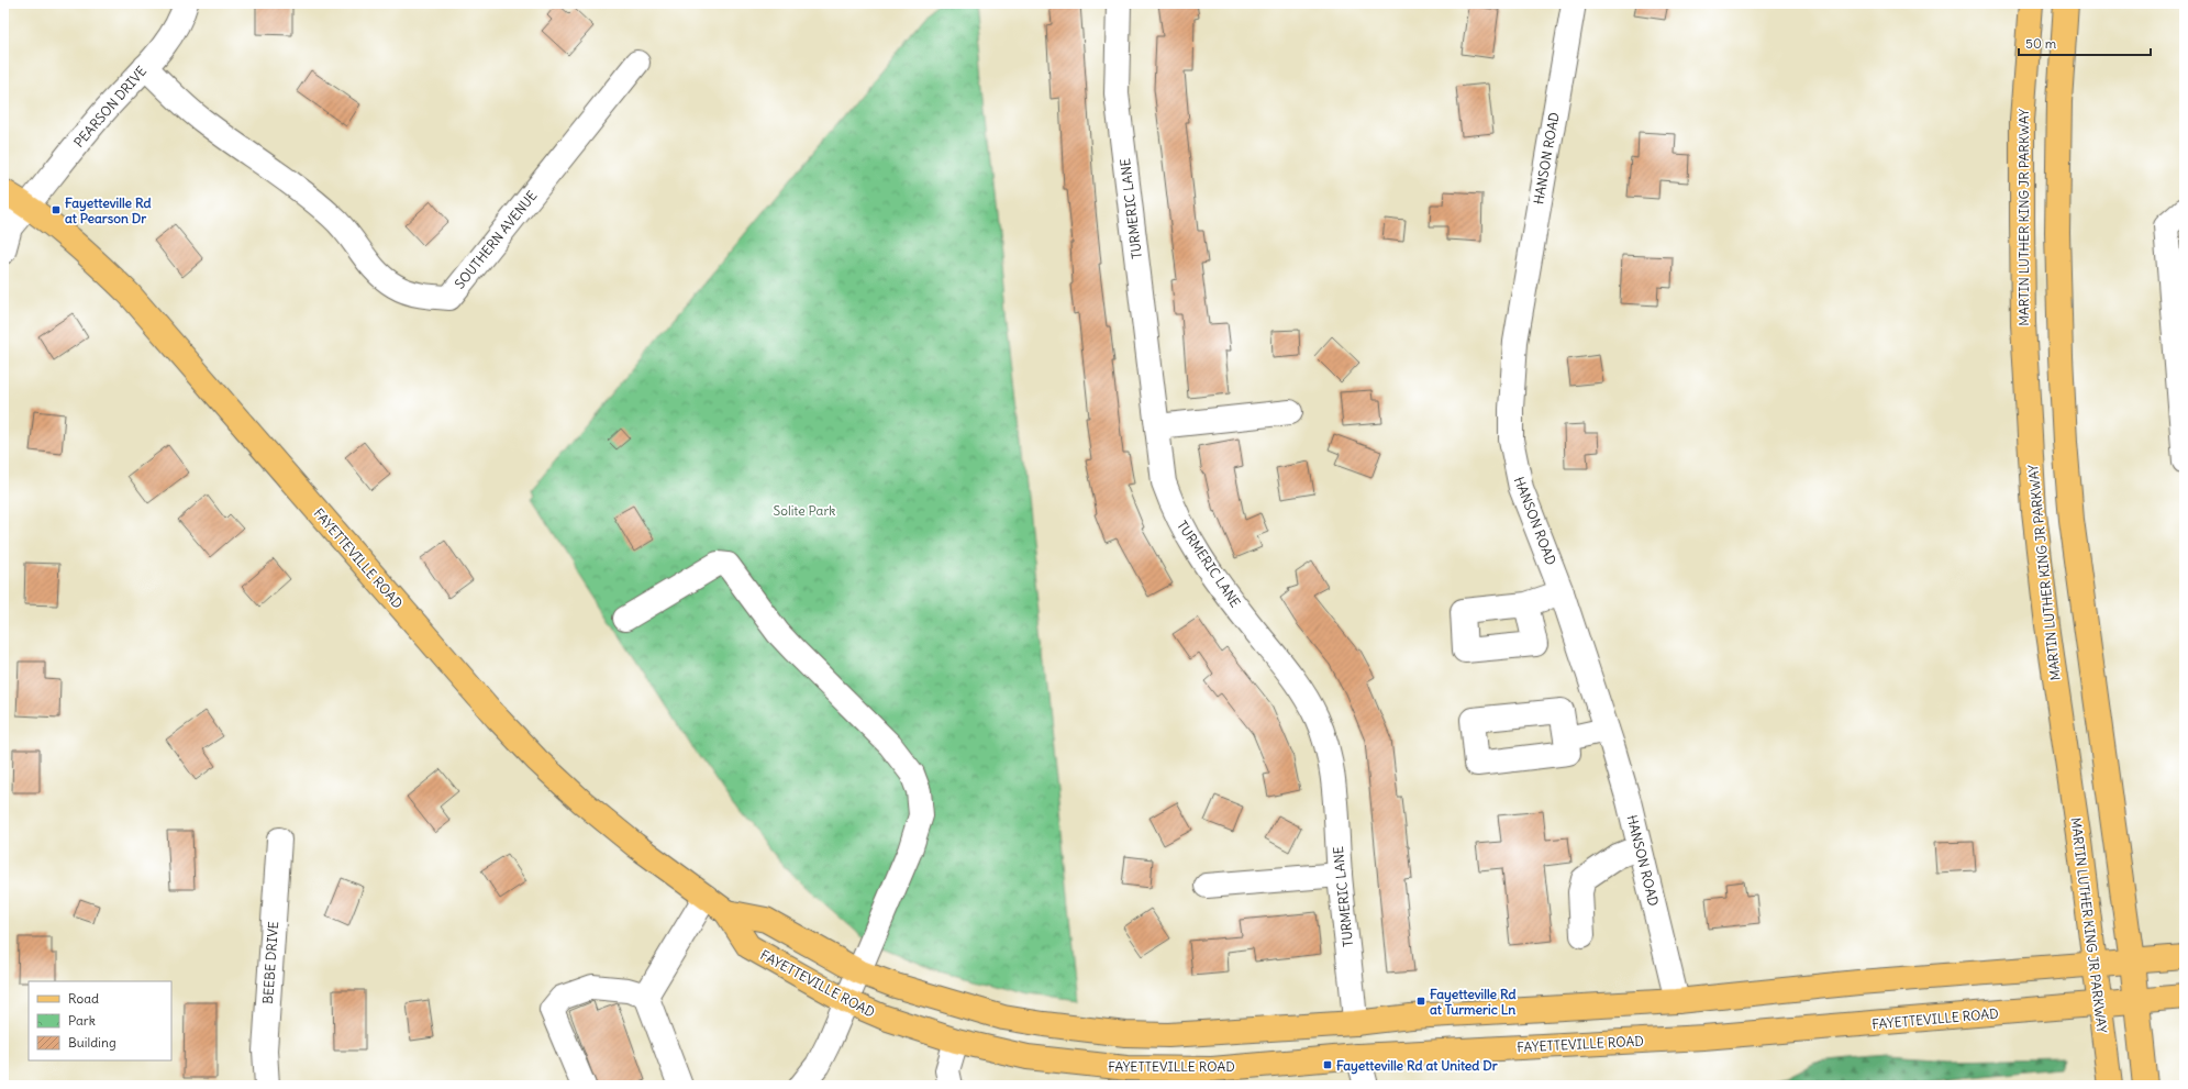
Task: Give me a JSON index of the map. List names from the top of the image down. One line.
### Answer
{"streets":{"main road":["MARTIN LUTHER KING JR PARKWAY","FAYETTEVILLE ROAD"],"street":["PEARSON DRIVE","HANSON ROAD","TURMERIC LANE","SOUTHERN AVENUE","BEEBE DRIVE"]},"crossings":[["PEARSON DRIVE","SOUTHERN AVENUE"],["PEARSON DRIVE","FAYETTEVILLE ROAD"],["HANSON ROAD","FAYETTEVILLE ROAD"],["TURMERIC LANE","FAYETTEVILLE ROAD"],["MARTIN LUTHER KING JR PARKWAY","FAYETTEVILLE ROAD"]],"parks":["Solite Park"],"places":{"transit":["Fayetteville Rd at Pearson Dr","Fayetteville Rd at Turmeric Ln","Fayetteville Rd at United Dr"]},"legend":["Road","Park","Building"],"scale_bar":"50 m"}
